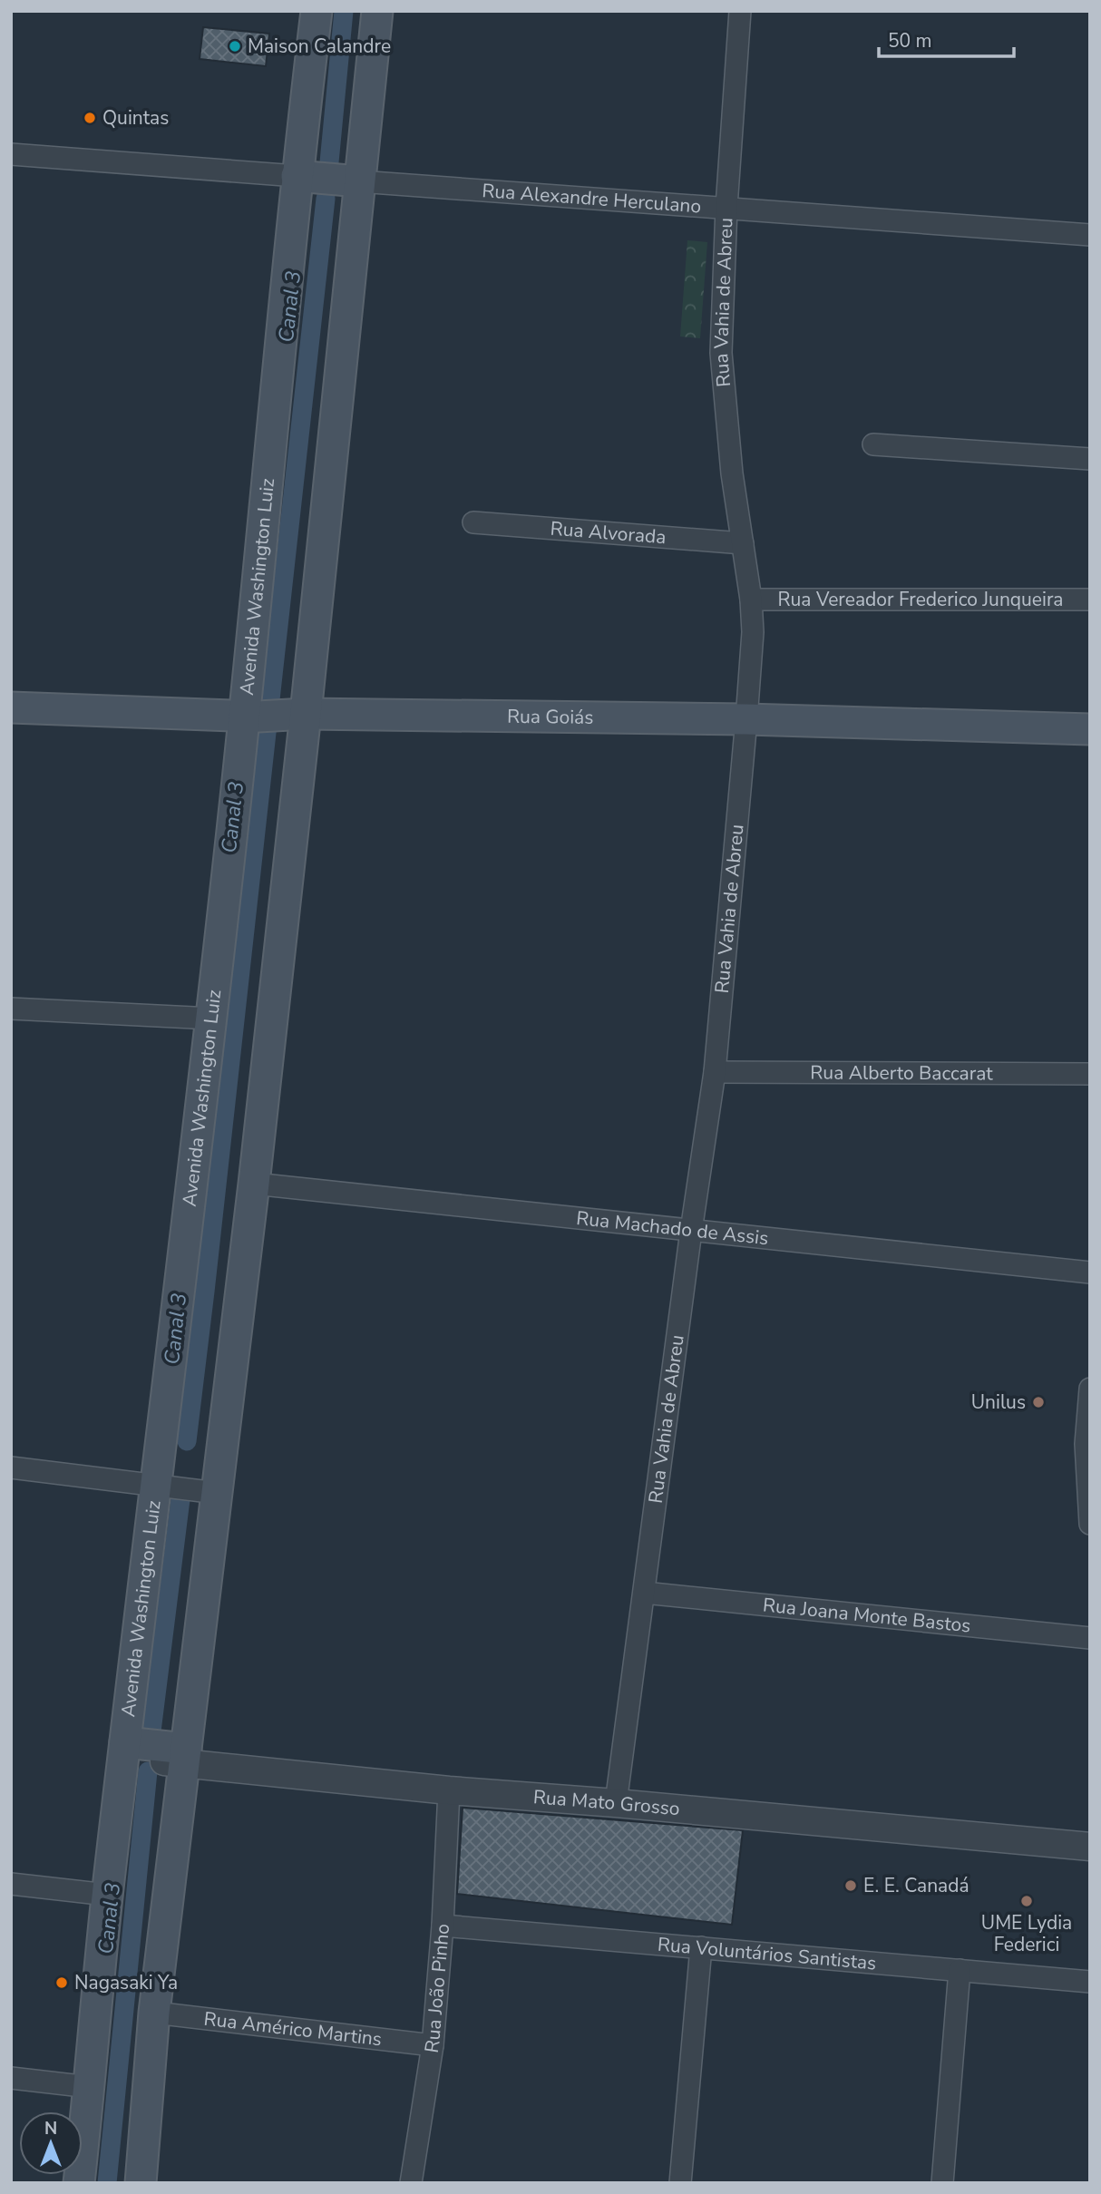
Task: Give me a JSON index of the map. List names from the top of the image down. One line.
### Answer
{"streets":{"main road":["Avenida Washington Luiz","Rua Goiás"],"street":["Rua Alexandre Herculano","Rua Vahia de Abreu","Rua Alvorada","Rua Vereador Frederico Junqueira","Rua Alberto Baccarat","Rua Machado de Assis","Rua Joana Monte Bastos","Rua Mato Grosso","Rua Voluntários Santistas","Rua João Pinho","Rua Américo Martins"]},"crossings":[["Rua Alexandre Herculano","Rua Vahia de Abreu"],["Rua Alexandre Herculano","Avenida Washington Luiz"],["Rua Vahia de Abreu","Rua Alvorada"],["Rua Vahia de Abreu","Rua Vereador Frederico Junqueira"],["Rua Vahia de Abreu","Rua Goiás"],["Rua Vahia de Abreu","Rua Alberto Baccarat"],["Rua Vahia de Abreu","Rua Machado de Assis"],["Rua Vahia de Abreu","Rua Joana Monte Bastos"],["Rua Vahia de Abreu","Rua Mato Grosso"],["Avenida Washington Luiz","Rua Goiás"],["Avenida Washington Luiz","Rua Machado de Assis"],["Avenida Washington Luiz","Rua Mato Grosso"],["Avenida Washington Luiz","Rua Américo Martins"],["Rua Mato Grosso","Rua João Pinho"],["Rua Voluntários Santistas","Rua João Pinho"],["Rua João Pinho","Rua Américo Martins"]],"water":["Canal 3"],"places":["Maison Calandre","Quintas","Unilus","E. E. Canadá","UME Lydia Federici","Nagasaki Ya"],"scale_bar":"50 m","north":"top"}
